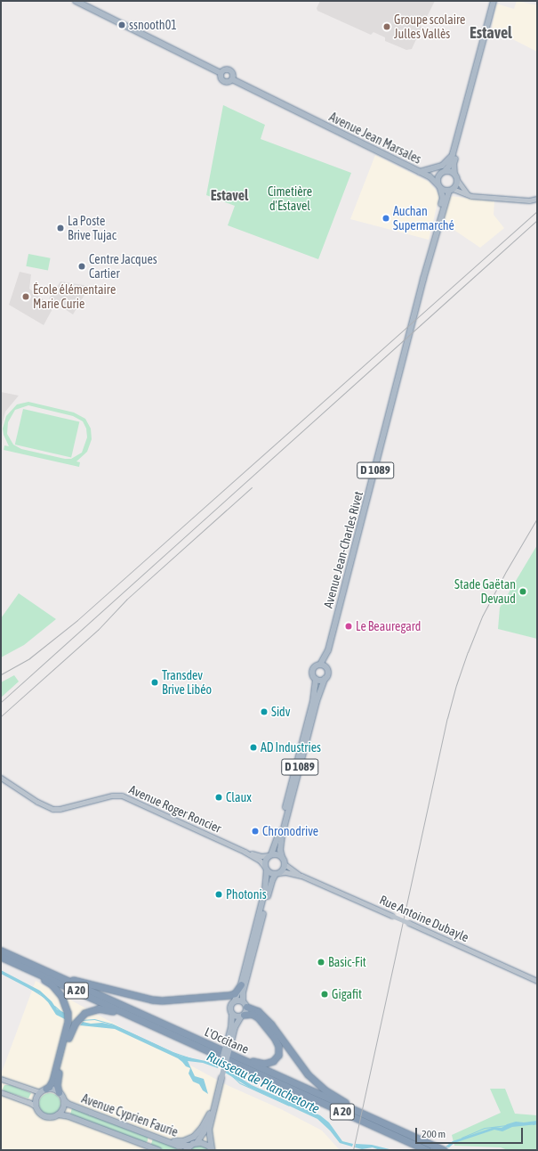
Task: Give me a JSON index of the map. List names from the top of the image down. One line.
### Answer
{"streets":{"highway":["A 20","L'Occitane"],"main road":["Avenue Jean Marsales","D 1089","Avenue Jean-Charles Rivet","Avenue Roger Roncier","Rue Antoine Dubayle","Avenue Cyprien Faurie"]},"crossings":[["Avenue Jean Marsales","D 1089"],["D 1089","Avenue Jean-Charles Rivet"],["D 1089","Avenue Roger Roncier"],["D 1089","Rue Antoine Dubayle"],["Avenue Roger Roncier","Rue Antoine Dubayle"]],"districts":["Estavel","Estavel"],"water":["Ruisseau de Planchetorte"],"parks":["Cimetière d'Estavel"],"places":["ssnooth01","Groupe scolaire Julles Vallès","Auchan Supermarché","La Poste Brive Tujac","Centre Jacques Cartier","École élémentaire Marie Curie","Stade Gaëtan Devaud","Le Beauregard","Transdev Brive Libéo","Sidv","AD Industries","Claux","Chronodrive","Photonis","Basic-Fit","Gigafit"],"scale_bar":"200 m"}
